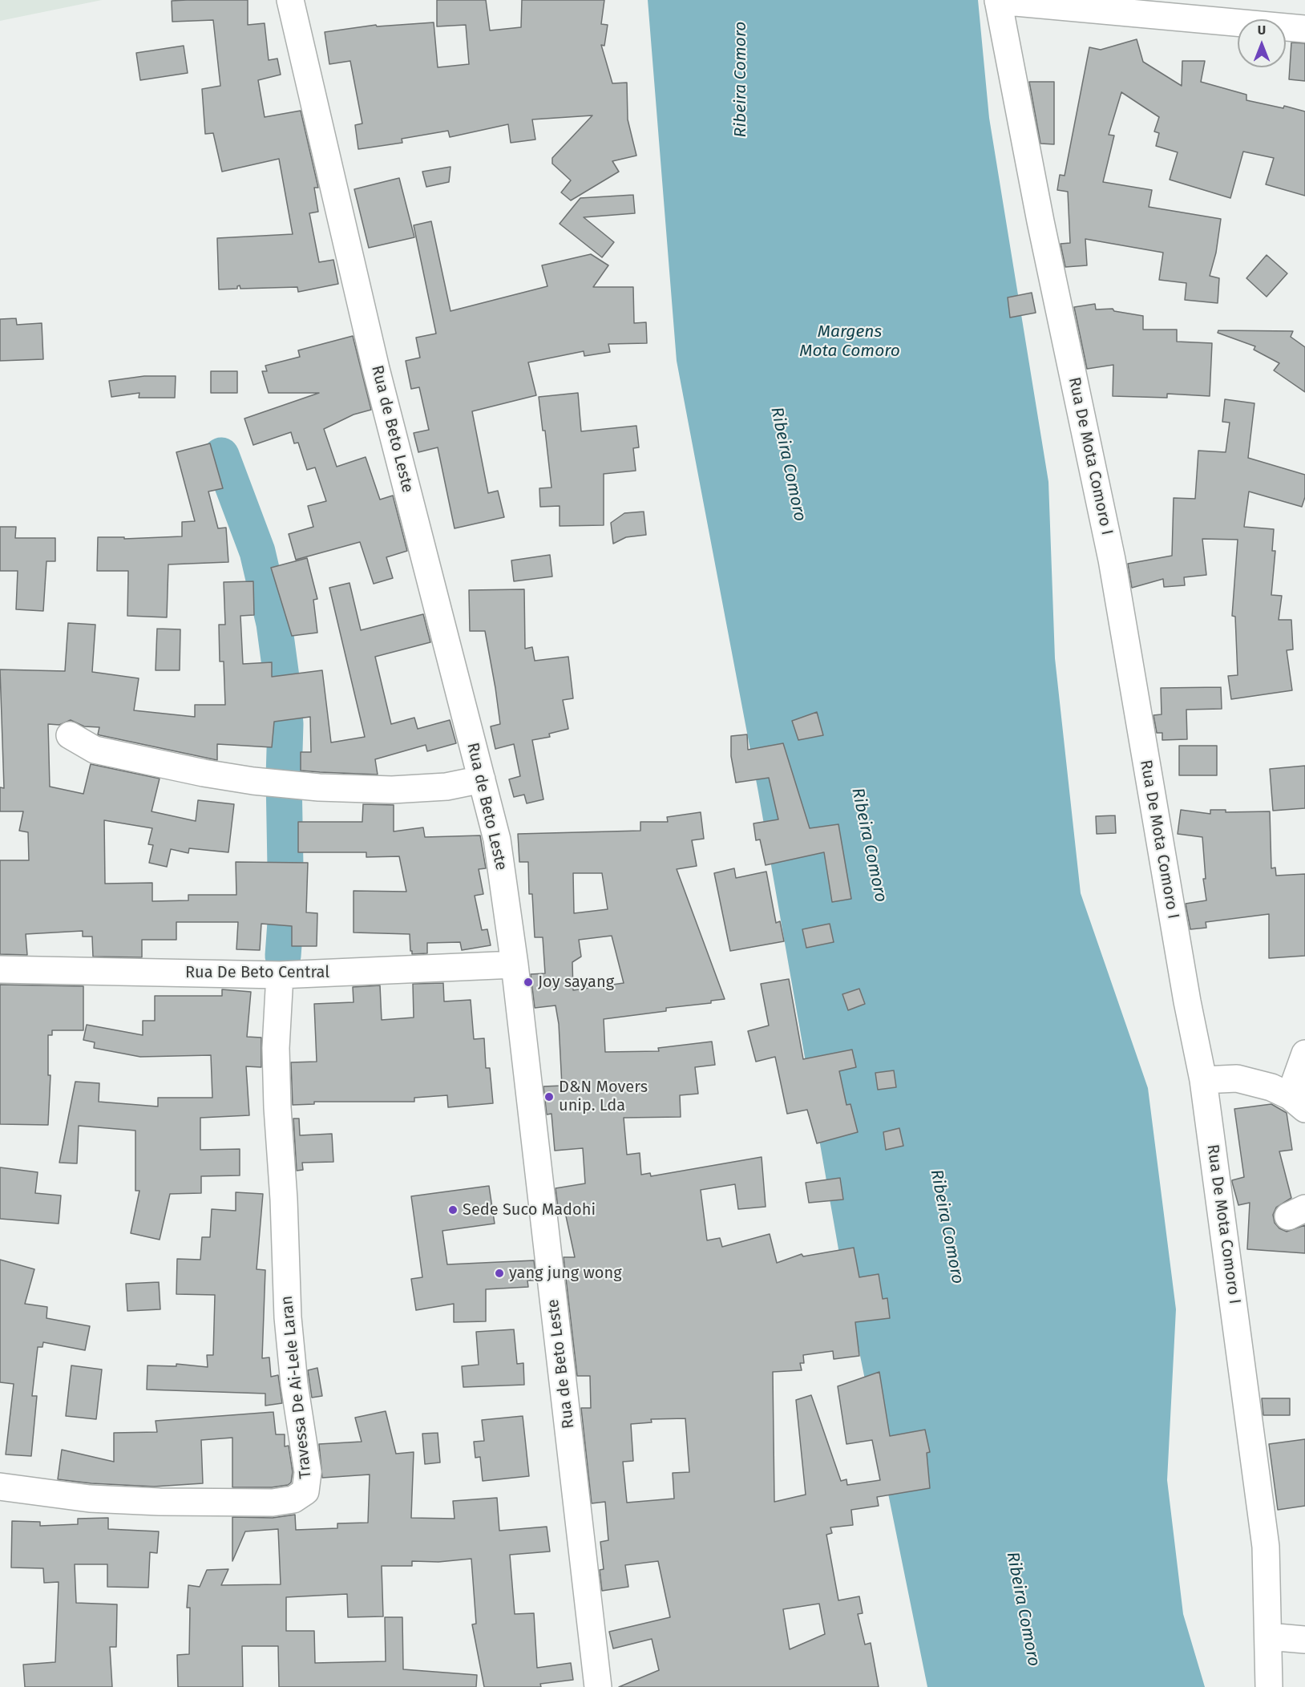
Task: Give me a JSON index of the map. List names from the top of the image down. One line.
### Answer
{"streets":{"street":["Rua de Beto Leste","Rua De Mota Comoro I","Rua De Beto Central","Travessa De Ai-Lele Laran"]},"crossings":[["Rua de Beto Leste","Rua De Beto Central"],["Rua De Beto Central","Travessa De Ai-Lele Laran"]],"water":["Ribeira Comoro","Margens Mota Comoro"],"places":["Joy sayang","D&N Movers unip. Lda","Sede Suco Madohi","yang jung wong"],"north":"top"}
